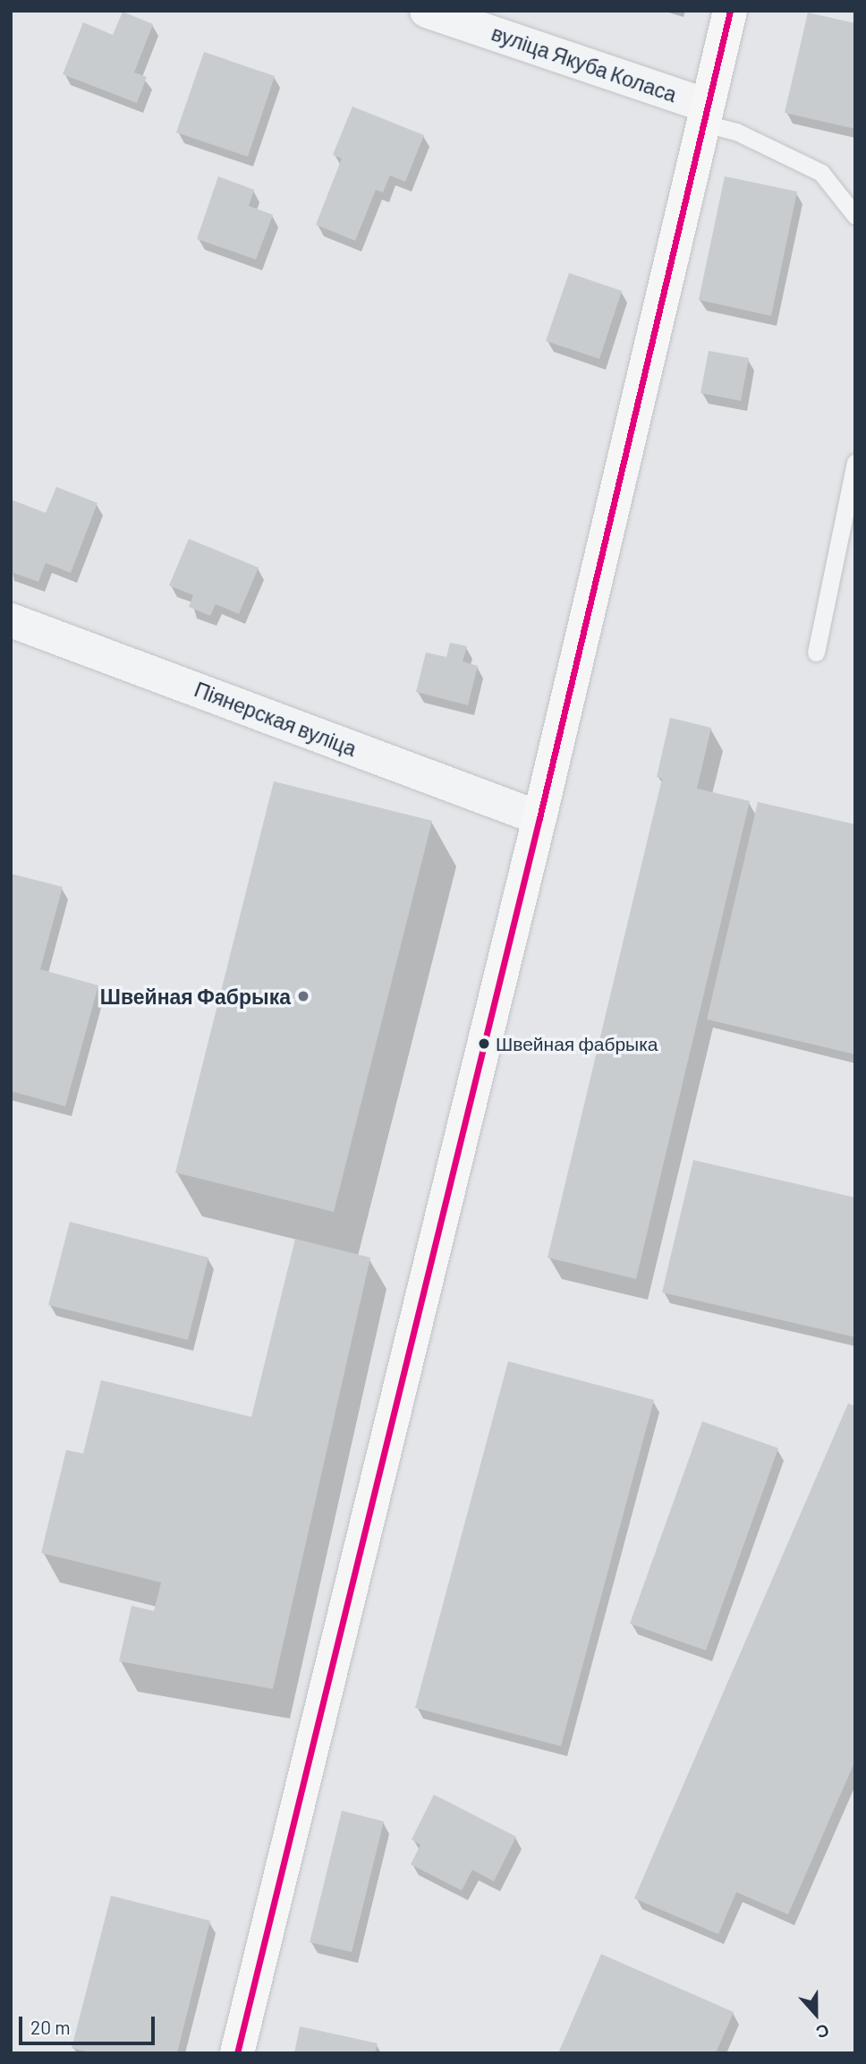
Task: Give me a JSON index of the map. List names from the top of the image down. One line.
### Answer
{"streets":{"street":["вуліца Якуба Коласа","Піянерская вуліца"]},"places":["Швейная Фабрыка","Швейная фабрыка"],"scale_bar":"20 m","north":"bottom"}
